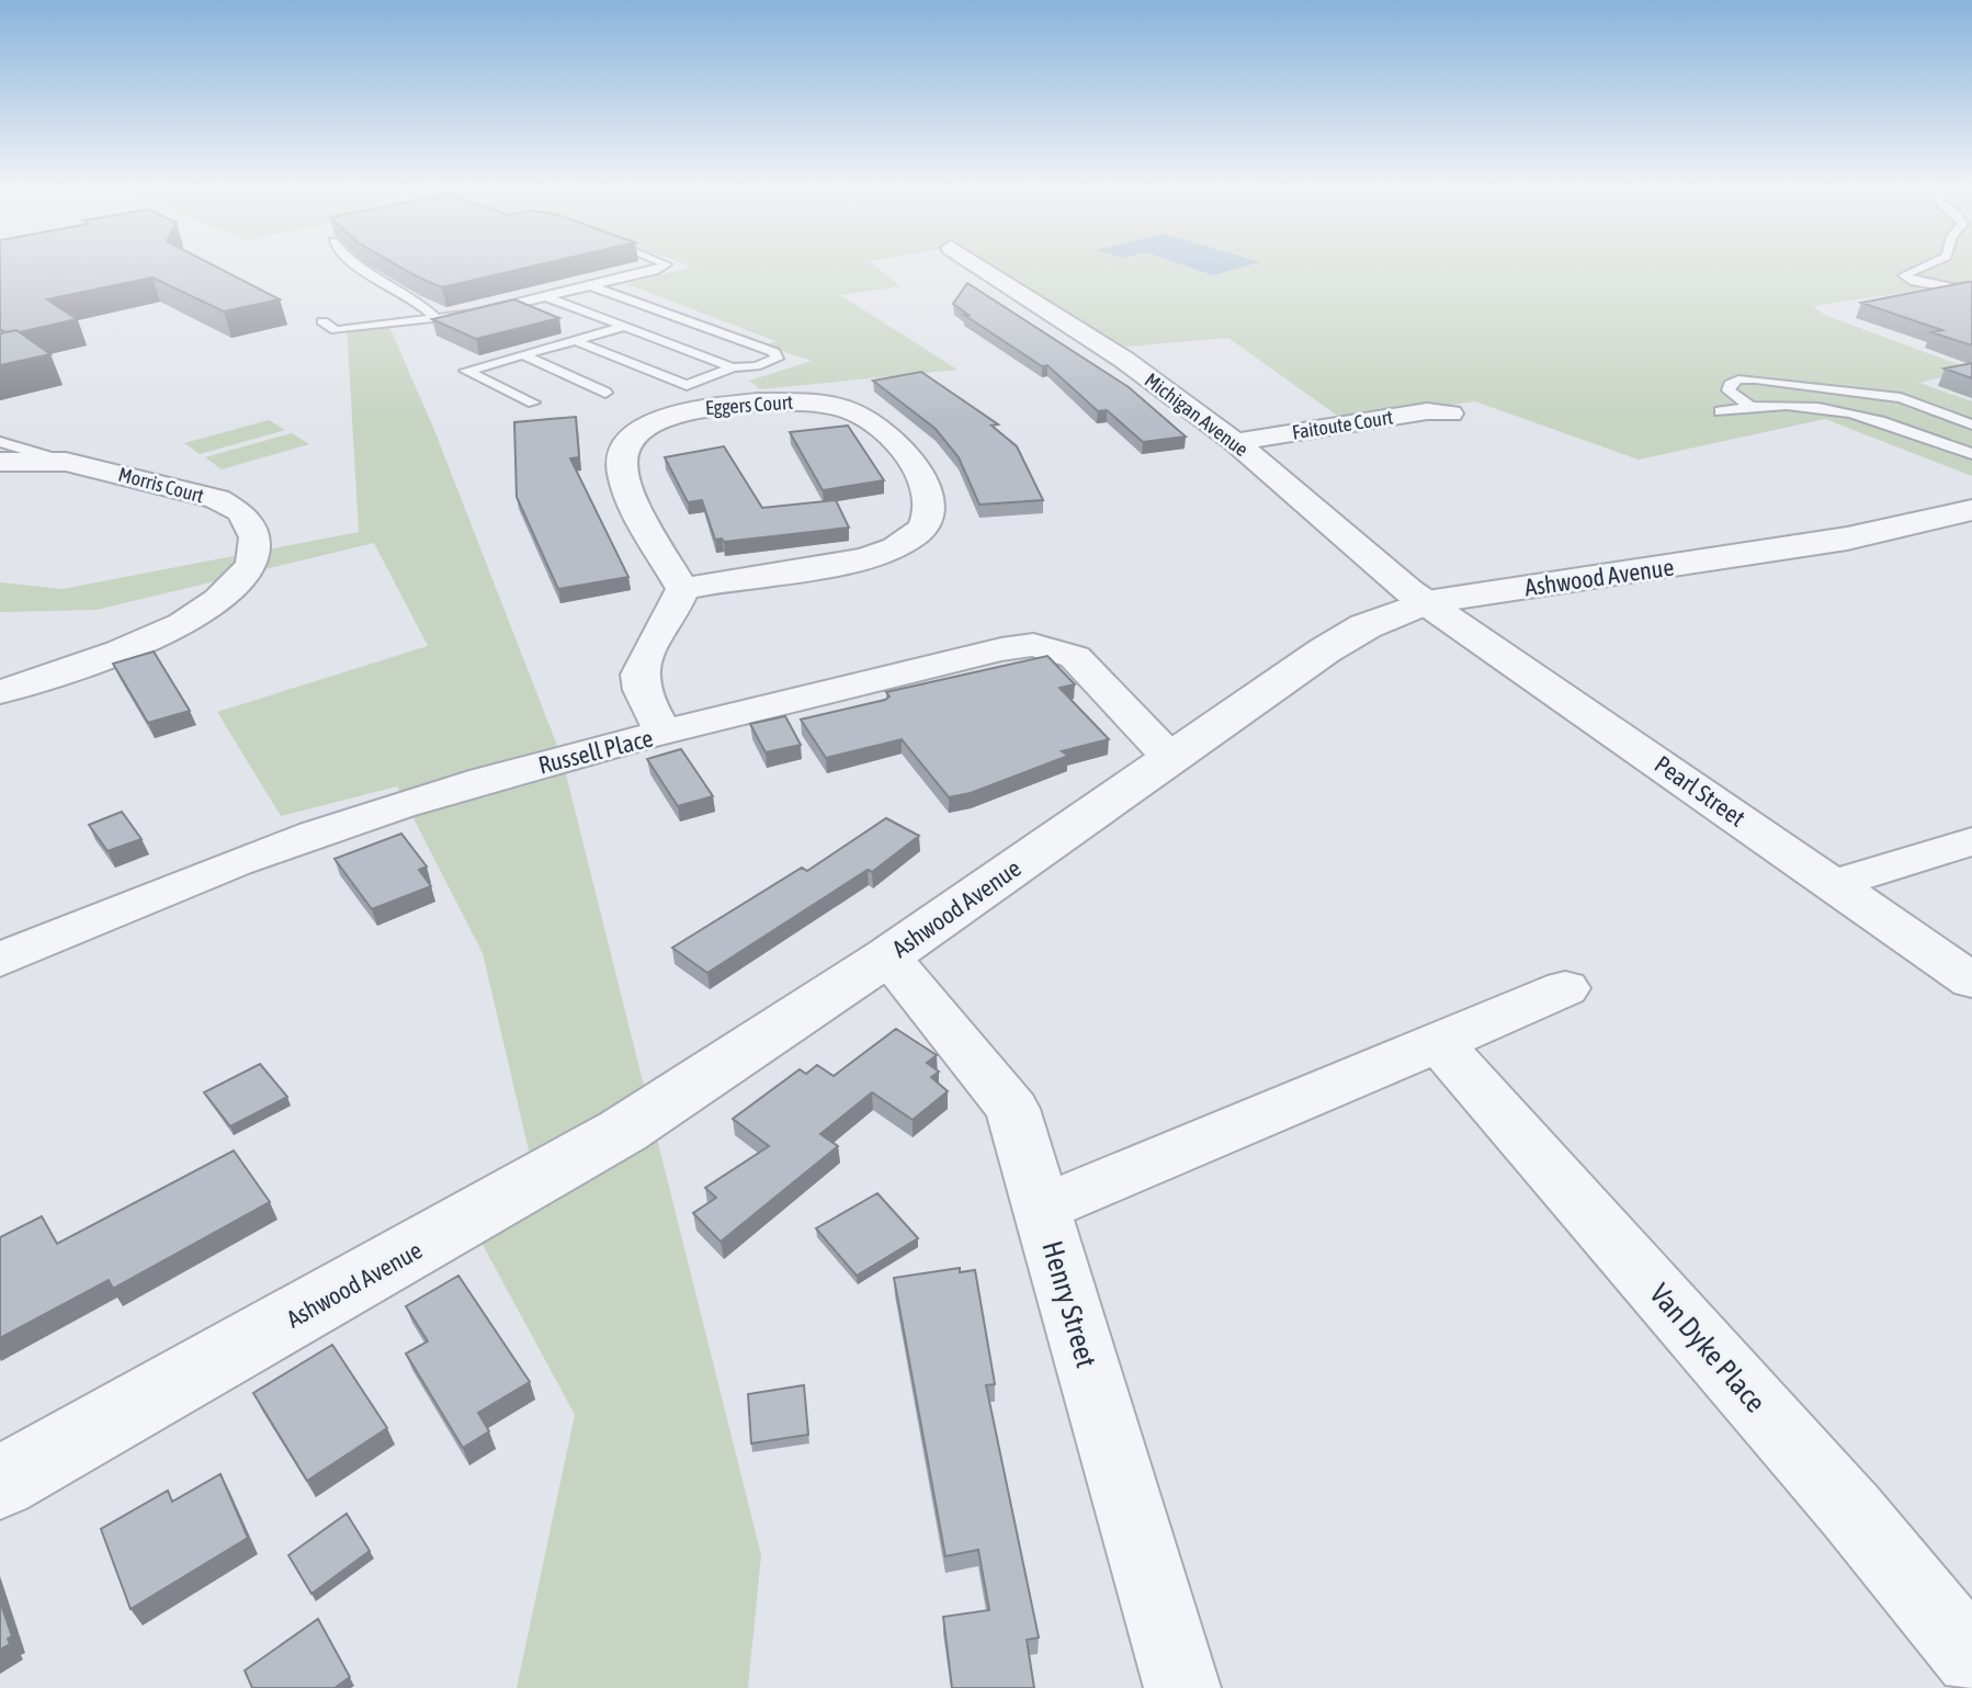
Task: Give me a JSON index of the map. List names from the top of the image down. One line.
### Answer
{"streets":{"street":["Eggers Court","Michigan Avenue","Faitoute Court","Morris Court","Ashwood Avenue","Russell Place","Pearl Street","Henry Street","Van Dyke Place"]},"crossings":[["Michigan Avenue","Faitoute Court"],["Michigan Avenue","Ashwood Avenue"],["Michigan Avenue","Pearl Street"],["Ashwood Avenue","Russell Place"],["Ashwood Avenue","Pearl Street"],["Ashwood Avenue","Henry Street"]]}
